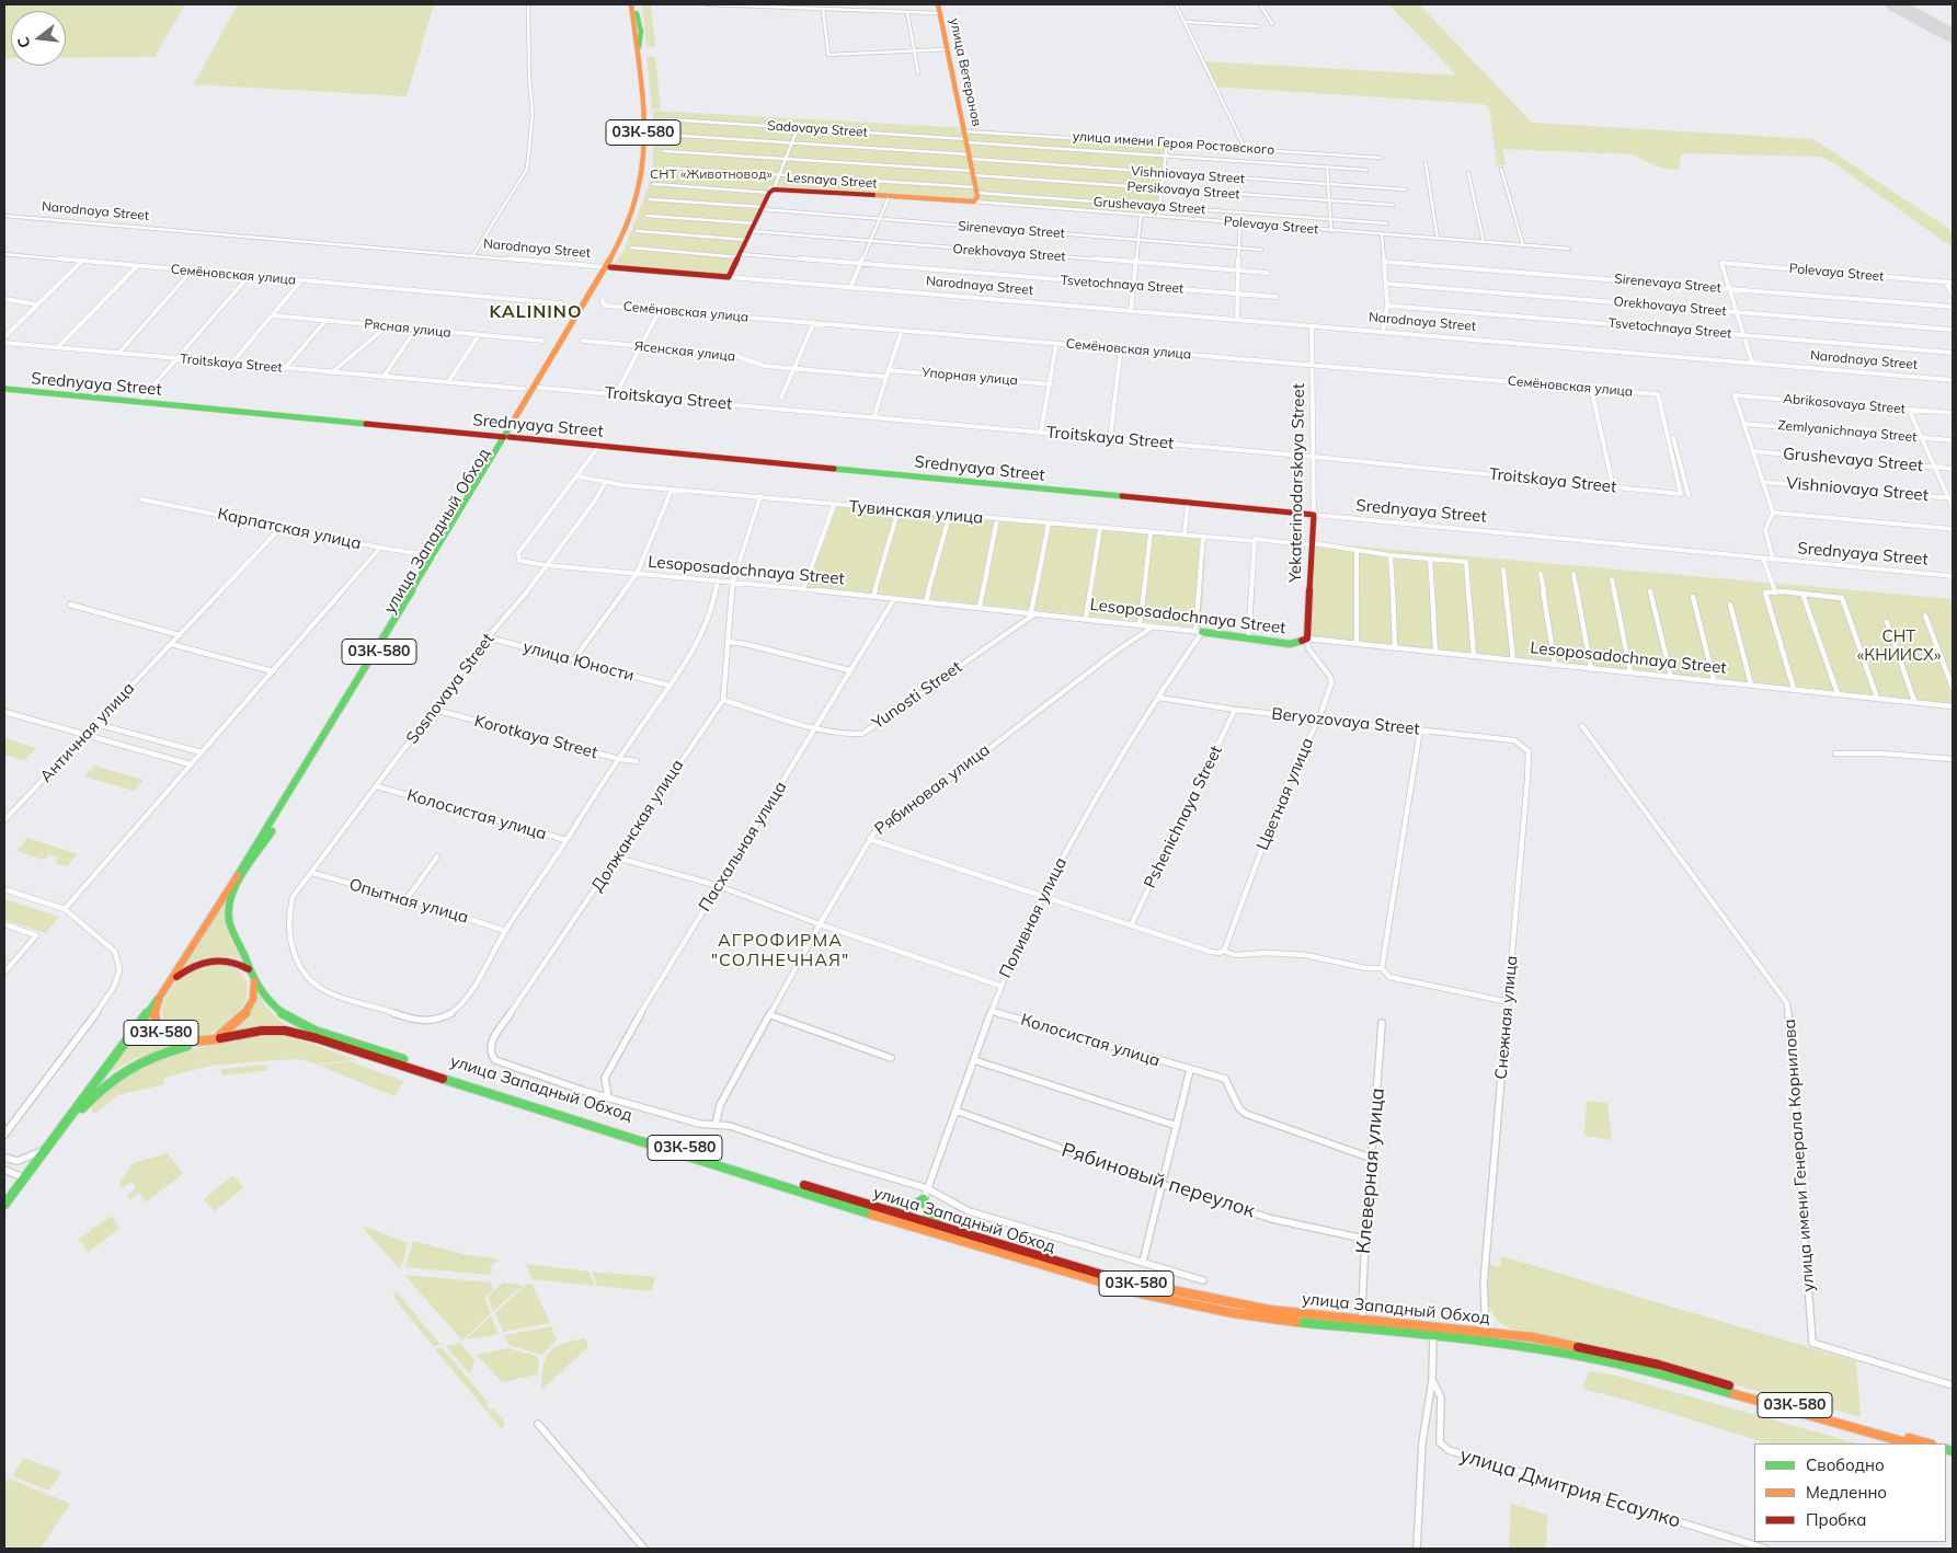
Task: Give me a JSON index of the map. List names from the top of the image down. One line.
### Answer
{"streets":{"main road":["улица Ветеранов","03К-580","Lesnaya Street","Narodnaya Street","Srednyaya Street","Yekaterinodarskaya Street","улица Западный Обход","Lesoposadochnaya Street"],"street":["Sadovaya Street","улица имени Героя Ростовского","Vishniovaya Street","Persikovaya Street","Grushevaya Street","Polevaya Street","Sirenevaya Street","Orekhovaya Street","Семёновская улица","Tsvetochnaya Street","Рясная улица","Ясенская улица","Troitskaya Street","Упорная улица","Abrikosovaya Street","Zemlyanichnaya Street","Тувинская улица","Карпатская улица","улица Юности","Sosnovaya Street","Yunosti Street","Beryozovaya Street","Античная улица","Korotkaya Street","Рябиновая улица","Цветная улица","Колосистая улица","Pshenichnaya Street","Должанская улица","Пасхальная улица","Опытная улица","Поливная улица","Снежная улица","улица имени Генерала Корнилова","Клеверная улица","Рябиновый переулок","улица Дмитрия Есаулко"]},"crossings":[["улица Ветеранов","Sadovaya Street"],["улица Ветеранов","улица имени Героя Ростовского"],["Sadovaya Street","улица имени Героя Ростовского"],["03К-580","улица Западный Обход"],["Lesnaya Street","Polevaya Street"],["Narodnaya Street","Yekaterinodarskaya Street"],["Narodnaya Street","улица Западный Обход"],["Polevaya Street","Sirenevaya Street"],["Семёновская улица","Troitskaya Street"],["Семёновская улица","Yekaterinodarskaya Street"],["Troitskaya Street","Yekaterinodarskaya Street"],["Troitskaya Street","улица Западный Обход"],["Srednyaya Street","Yekaterinodarskaya Street"],["Srednyaya Street","улица Западный Обход"],["Abrikosovaya Street","Zemlyanichnaya Street"],["Yekaterinodarskaya Street","Тувинская улица"],["Yekaterinodarskaya Street","Lesoposadochnaya Street"],["Yekaterinodarskaya Street","Цветная улица"],["Тувинская улица","Lesoposadochnaya Street"],["Тувинская улица","Sosnovaya Street"],["Тувинская улица","Должанская улица"],["Карпатская улица","улица Западный Обход"],["Карпатская улица","Античная улица"],["улица Западный Обход","Поливная улица"],["улица Западный Обход","Снежная улица"],["улица Западный Обход","Клеверная улица"],["Lesoposadochnaya Street","Sosnovaya Street"],["Lesoposadochnaya Street","Yunosti Street"],["Lesoposadochnaya Street","Рябиновая улица"],["Lesoposadochnaya Street","Цветная улица"],["Lesoposadochnaya Street","Должанская улица"],["Lesoposadochnaya Street","Пасхальная улица"],["Lesoposadochnaya Street","Поливная улица"],["улица Юности","Sosnovaya Street"],["Sosnovaya Street","Korotkaya Street"],["Sosnovaya Street","Колосистая улица"],["Sosnovaya Street","Опытная улица"],["Yunosti Street","Должанская улица"],["Yunosti Street","Пасхальная улица"],["Beryozovaya Street","Цветная улица"],["Beryozovaya Street","Pshenichnaya Street"],["Beryozovaya Street","Поливная улица"],["Beryozovaya Street","Снежная улица"],["Korotkaya Street","Колосистая улица"],["Колосистая улица","Поливная улица"],["Колосистая улица","Клеверная улица"],["Должанская улица","Пасхальная улица"],["Поливная улица","Рябиновый переулок"],["Клеверная улица","Рябиновый переулок"]],"districts":["KALININO","АГРОФИРМА \"СОЛНЕЧНАЯ\""],"parks":["СНТ «Животновод»","СНТ «КНИИСХ»"],"legend":["Свободно","Медленно","Пробка"],"north":"left"}
